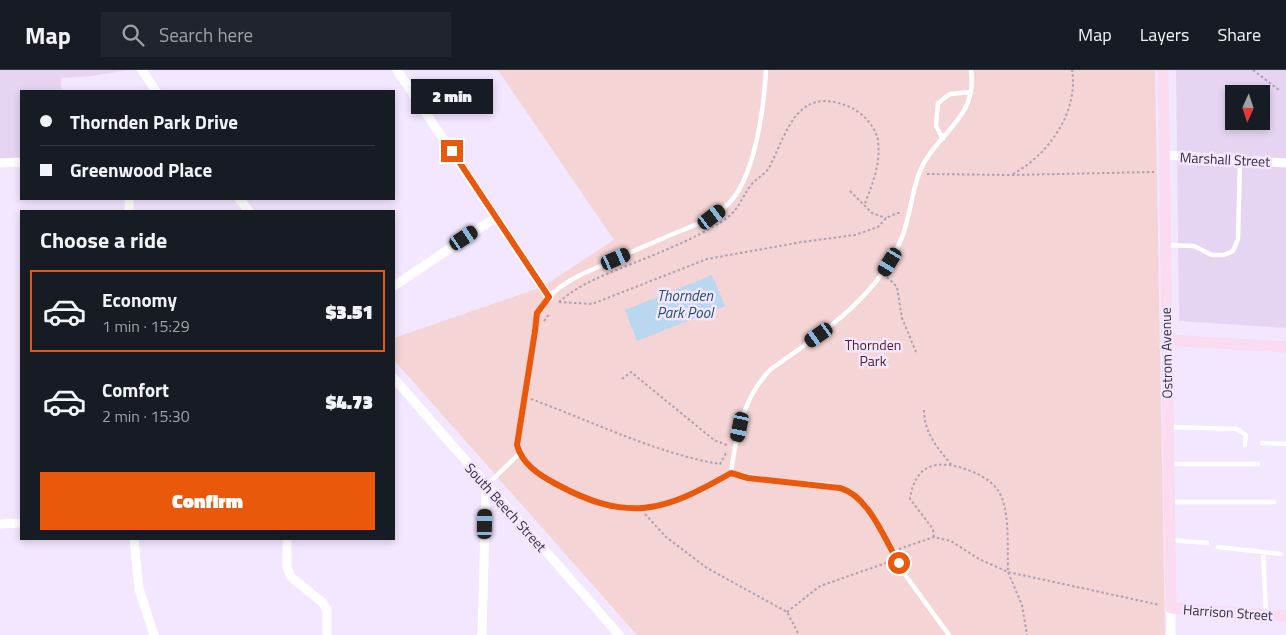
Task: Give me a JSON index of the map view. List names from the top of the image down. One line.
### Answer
{"streets":{"street":["Marshall Street","Ostrom Avenue","South Beech Street","Harrison Street"]},"crossings":[["Marshall Street","Ostrom Avenue"],["Ostrom Avenue","Harrison Street"]],"water":["Thornden Park Pool"],"parks":["Thornden Park"],"north":"bottom","page":{"header":"Map","search":"Search here","nav":["Map","Layers","Share"],"bubble":"2 min","banner":["Thornden Park Drive","Greenwood Place"],"heading":"Choose a ride","list":[{"name":"Economy","note":"1 min · 15:29","value":"$3.51"},{"name":"Comfort","note":"2 min · 15:30","value":"$4.73"}],"buttons":"Confirm"}}
